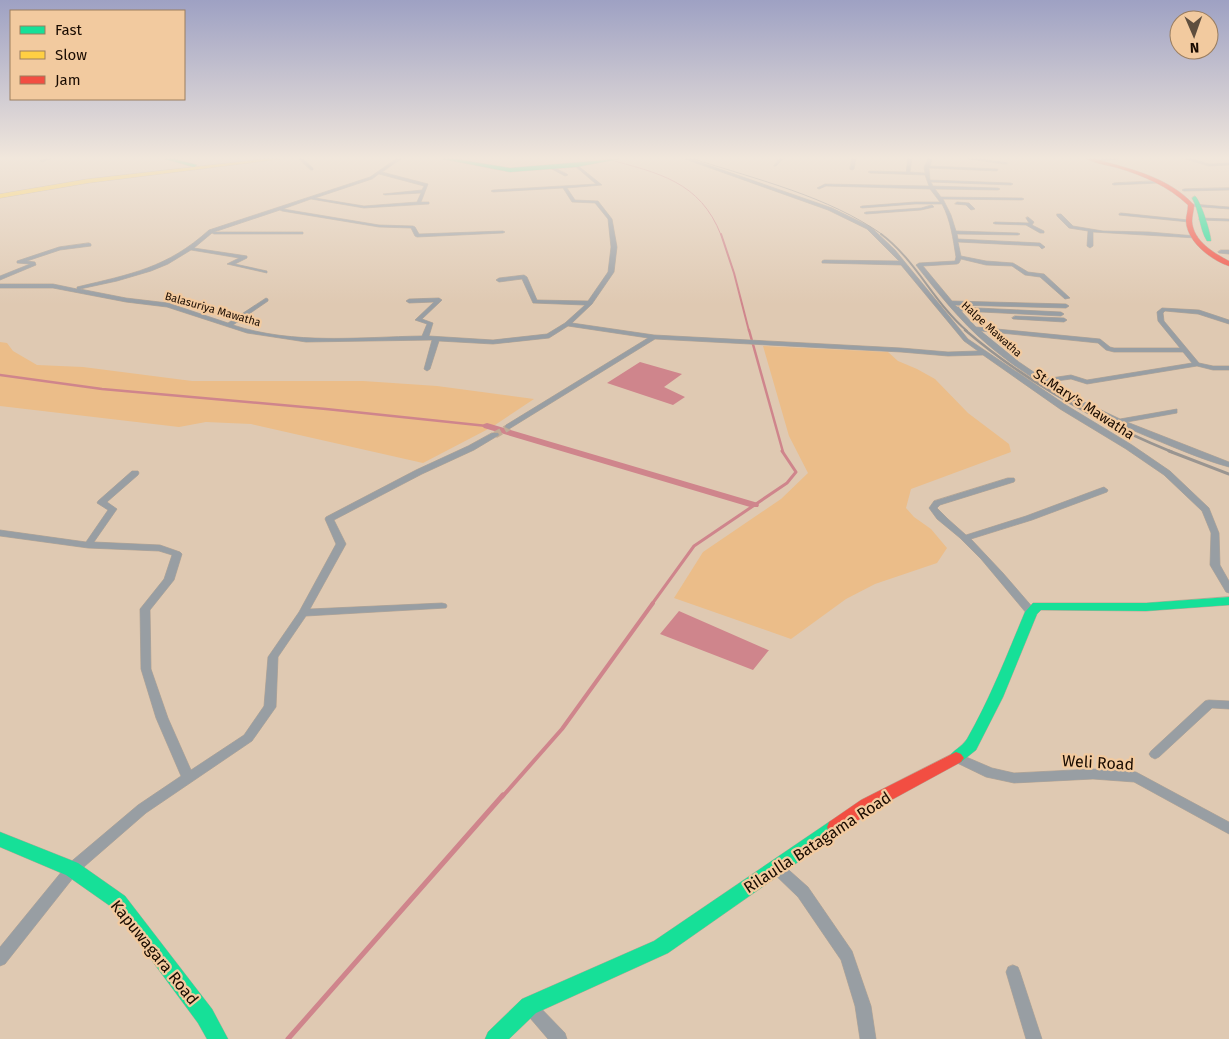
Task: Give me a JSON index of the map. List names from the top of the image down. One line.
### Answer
{"streets":{"main road":["Rilaulla Batagama Road","Kapuwagara Road"],"street":["Balasuriya Mawatha","Halpe Mawatha","St.Mary's Mawatha","Weli Road"]},"crossings":[["Weli Road","Rilaulla Batagama Road"]],"legend":["Fast","Slow","Jam"],"north":"bottom"}
